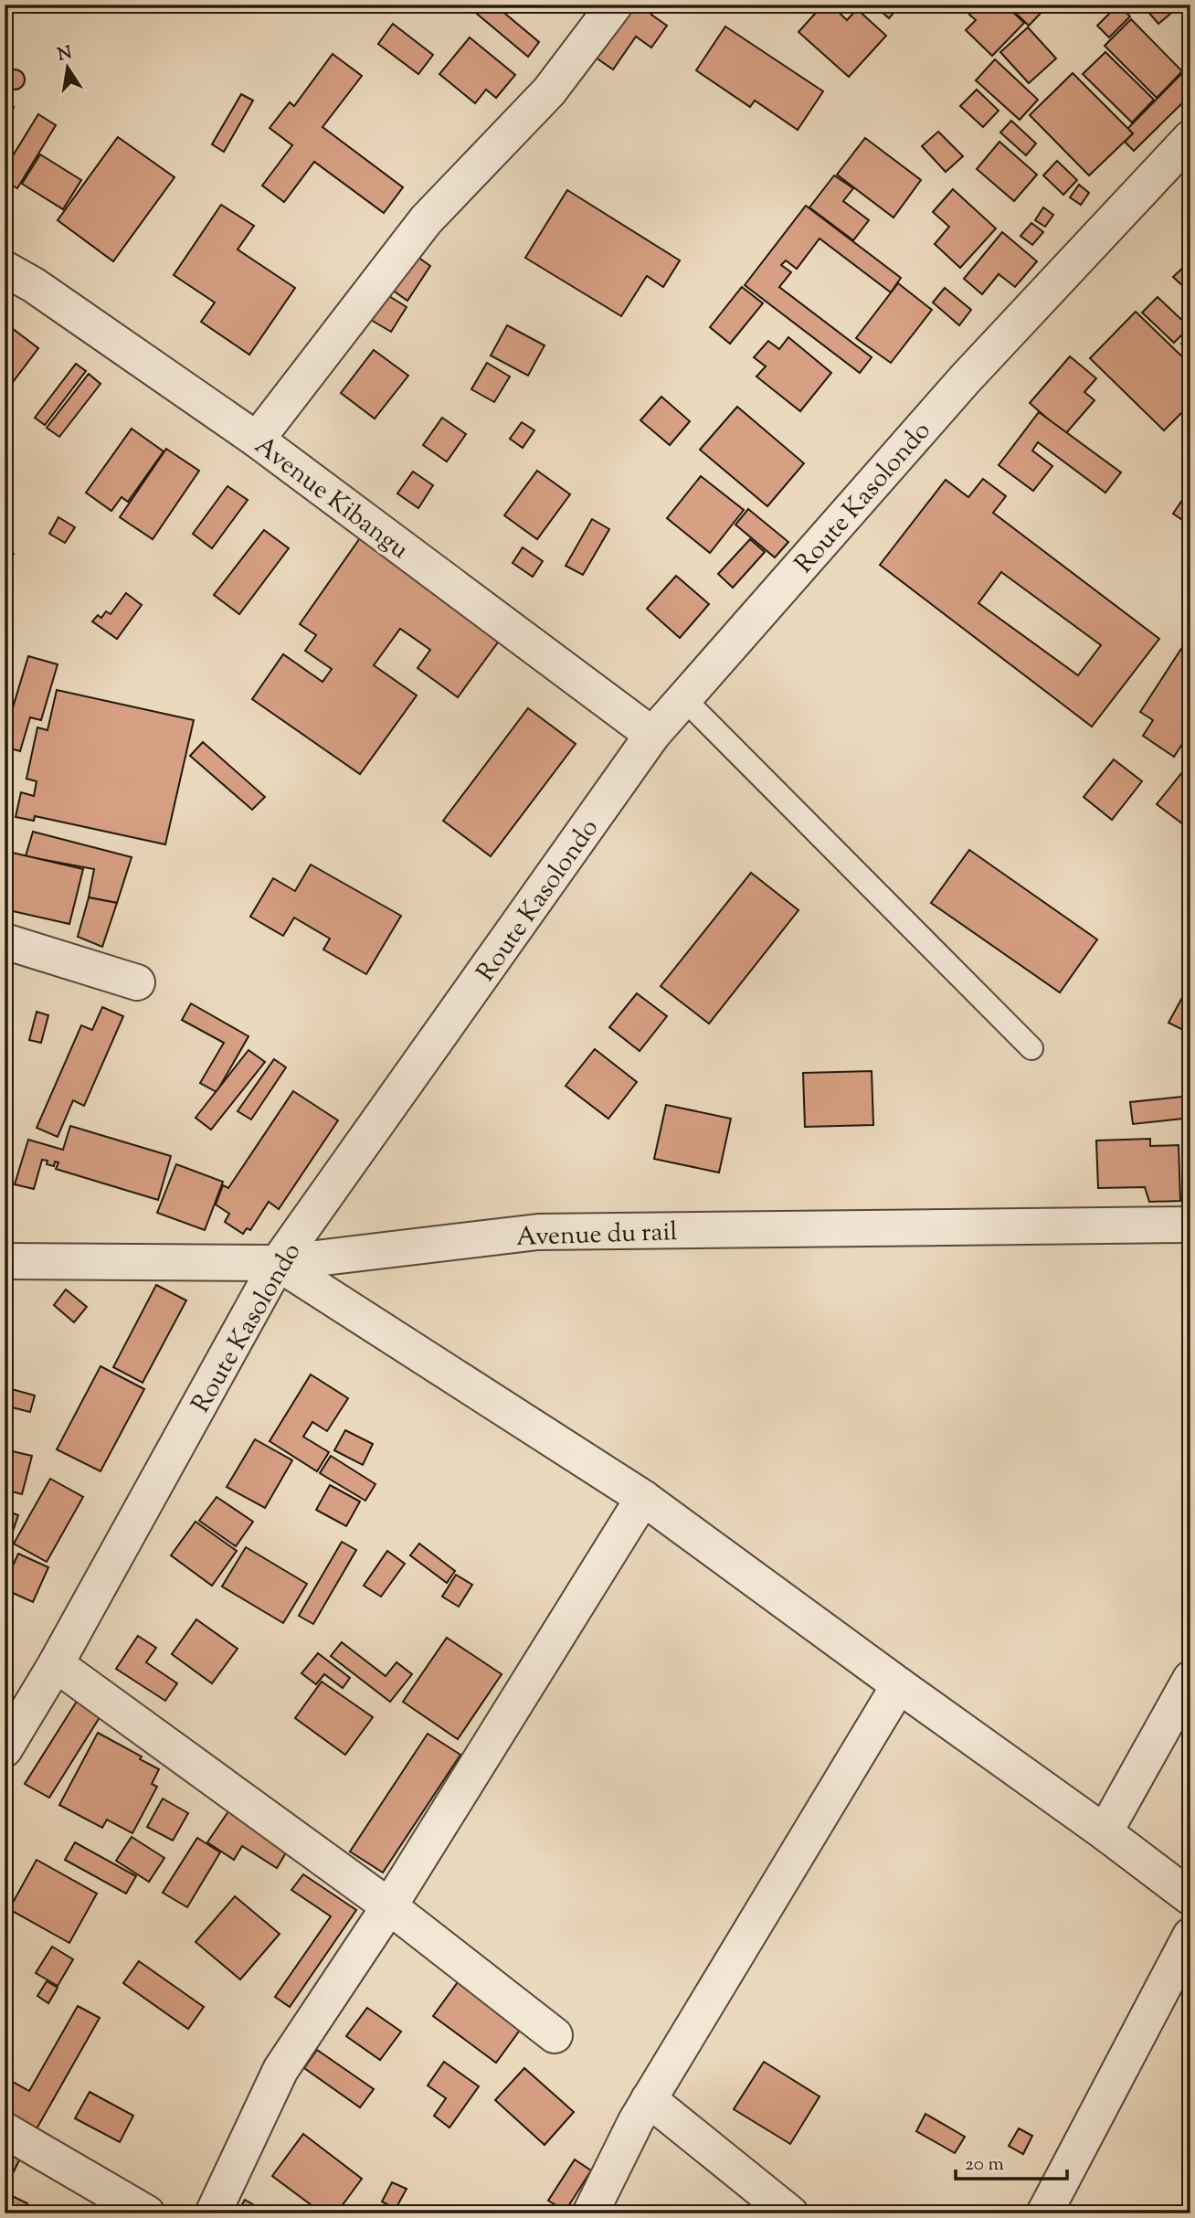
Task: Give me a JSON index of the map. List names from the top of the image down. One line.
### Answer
{"streets":{"street":["Avenue Kibangu","Route Kasolondo","Avenue du rail"]},"crossings":[["Avenue Kibangu","Route Kasolondo"],["Route Kasolondo","Avenue du rail"]],"scale_bar":"20 m","north":"top"}
